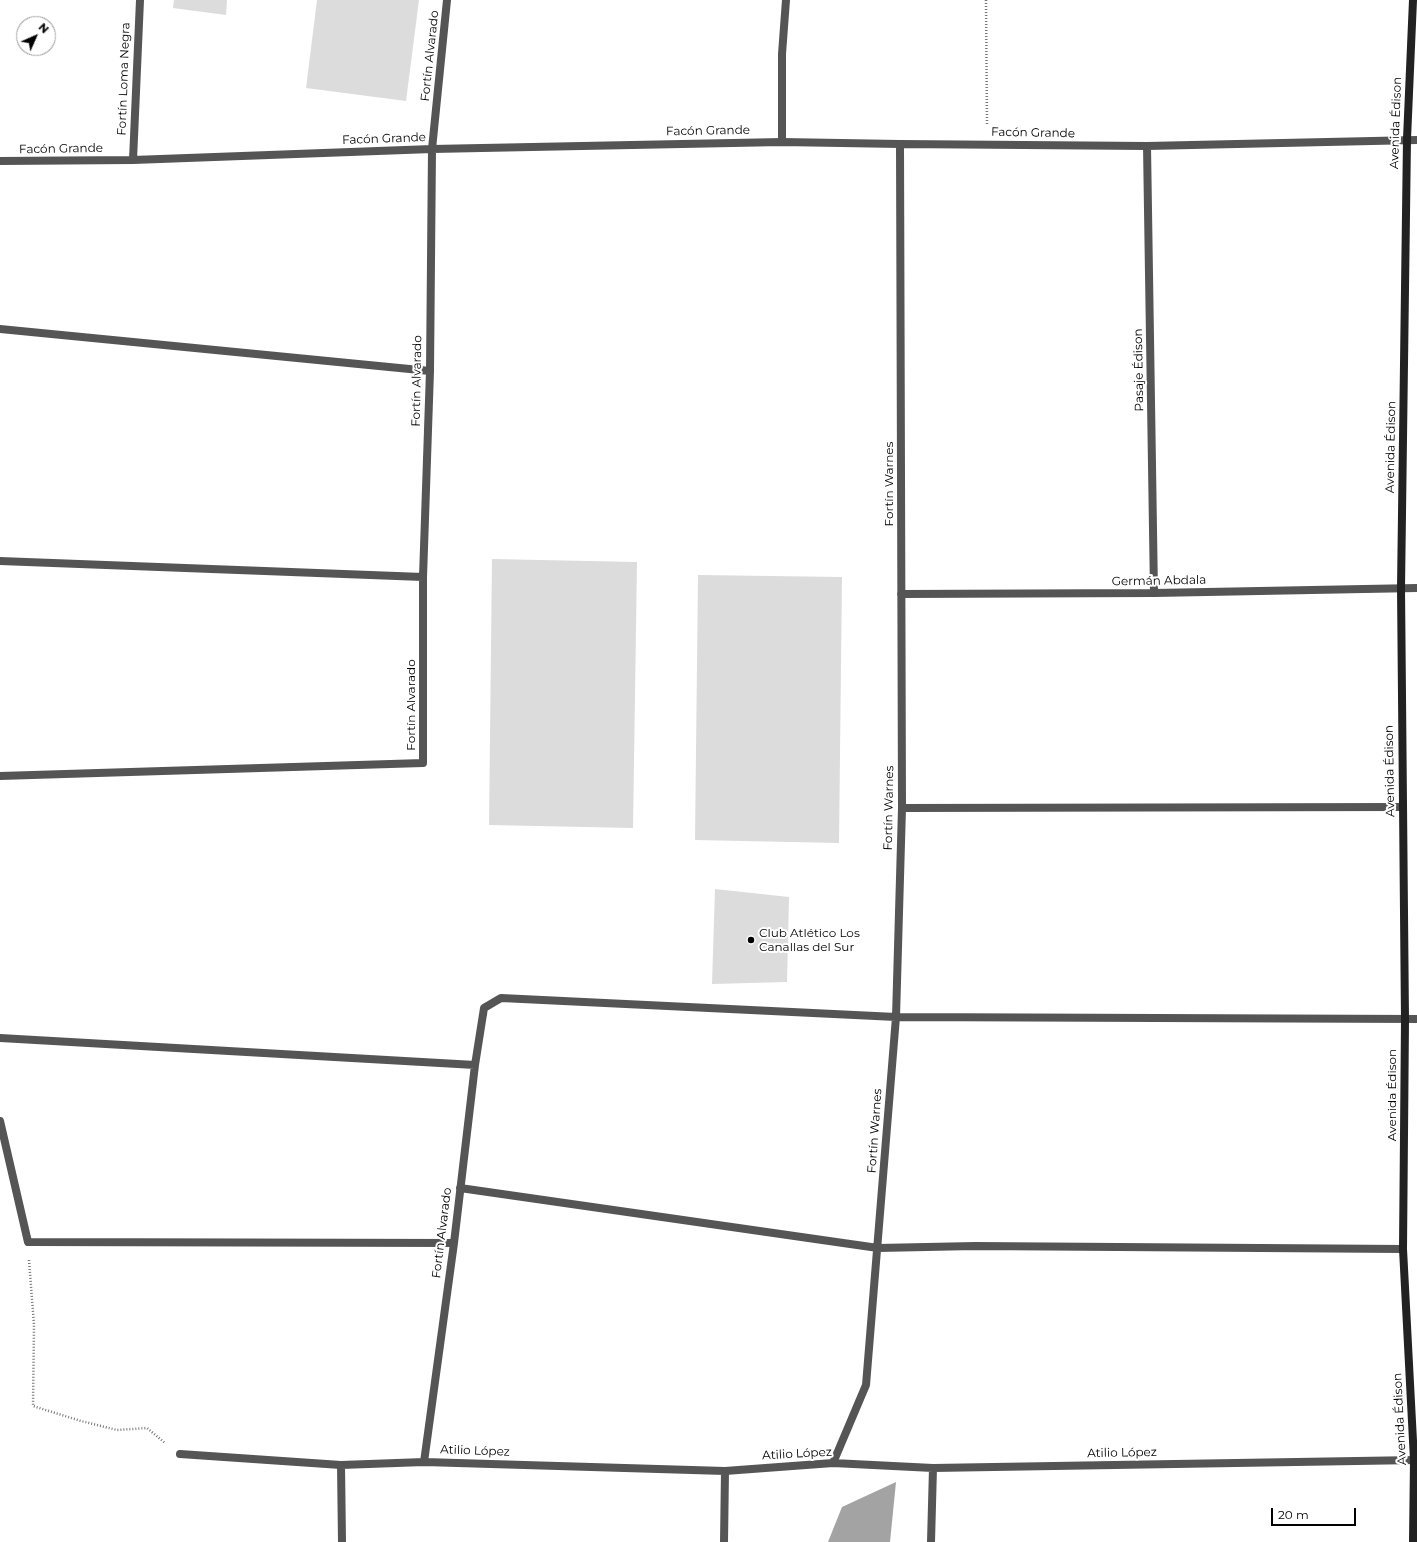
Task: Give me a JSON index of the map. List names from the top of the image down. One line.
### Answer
{"streets":{"main road":["Avenida Édison"],"street":["Fortín Alvarado","Fortín Loma Negra","Facón Grande","Pasaje Édison","Fortín Warnes","Germán Abdala","Atilio López"]},"crossings":[["Fortín Alvarado","Facón Grande"],["Fortín Alvarado","Fortín Warnes"],["Fortín Alvarado","Atilio López"],["Fortín Loma Negra","Facón Grande"],["Avenida Édison","Facón Grande"],["Avenida Édison","Germán Abdala"],["Avenida Édison","Atilio López"],["Facón Grande","Pasaje Édison"],["Facón Grande","Fortín Warnes"],["Pasaje Édison","Germán Abdala"],["Fortín Warnes","Germán Abdala"],["Fortín Warnes","Atilio López"]],"places":["Club Atlético Los Canallas del Sur"],"scale_bar":"20 m","north":"top right"}
